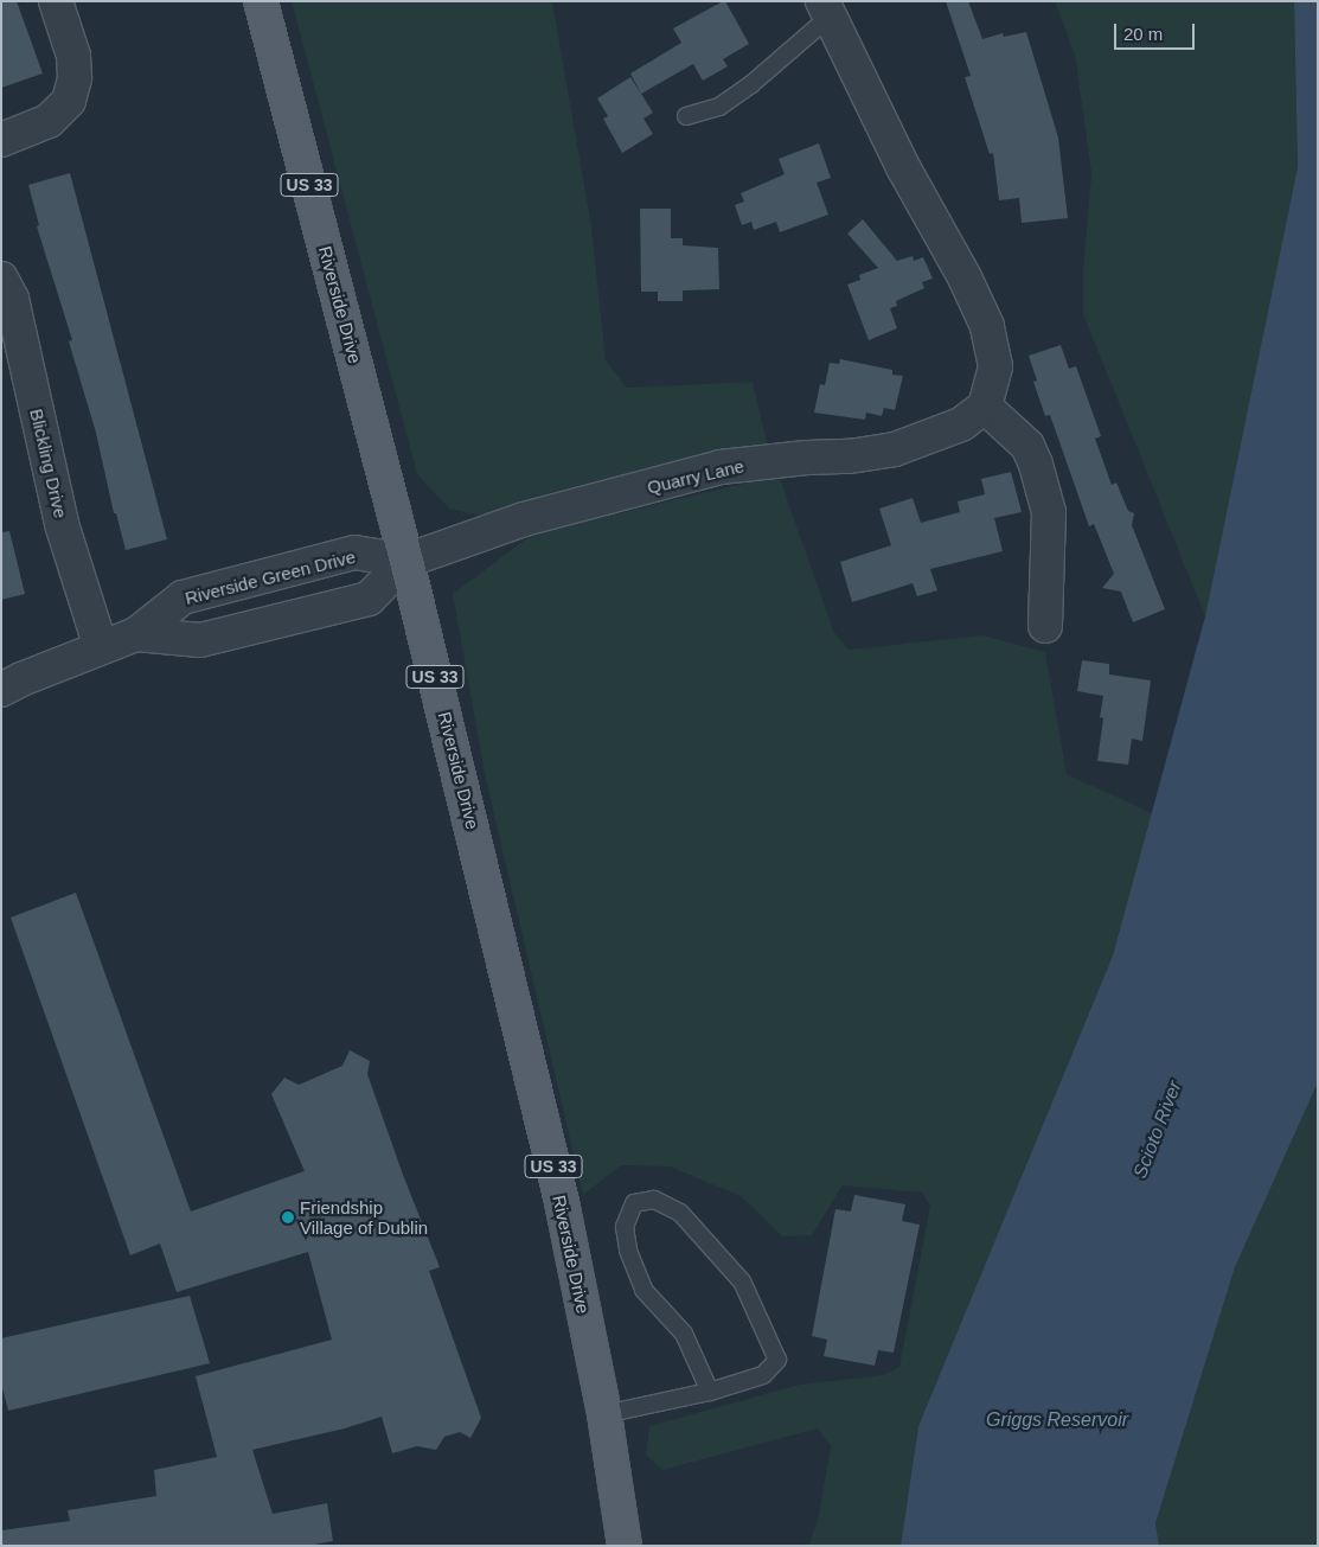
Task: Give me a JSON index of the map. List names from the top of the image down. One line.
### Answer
{"streets":{"main road":["US 33","Riverside Drive"],"street":["Blickling Drive","Quarry Lane","Riverside Green Drive"]},"crossings":[["Riverside Drive","Quarry Lane"],["Riverside Drive","Riverside Green Drive"],["Blickling Drive","Riverside Green Drive"],["Quarry Lane","Riverside Green Drive"]],"water":["Scioto River","Griggs Reservoir"],"places":["Friendship Village of Dublin"],"scale_bar":"20 m"}
